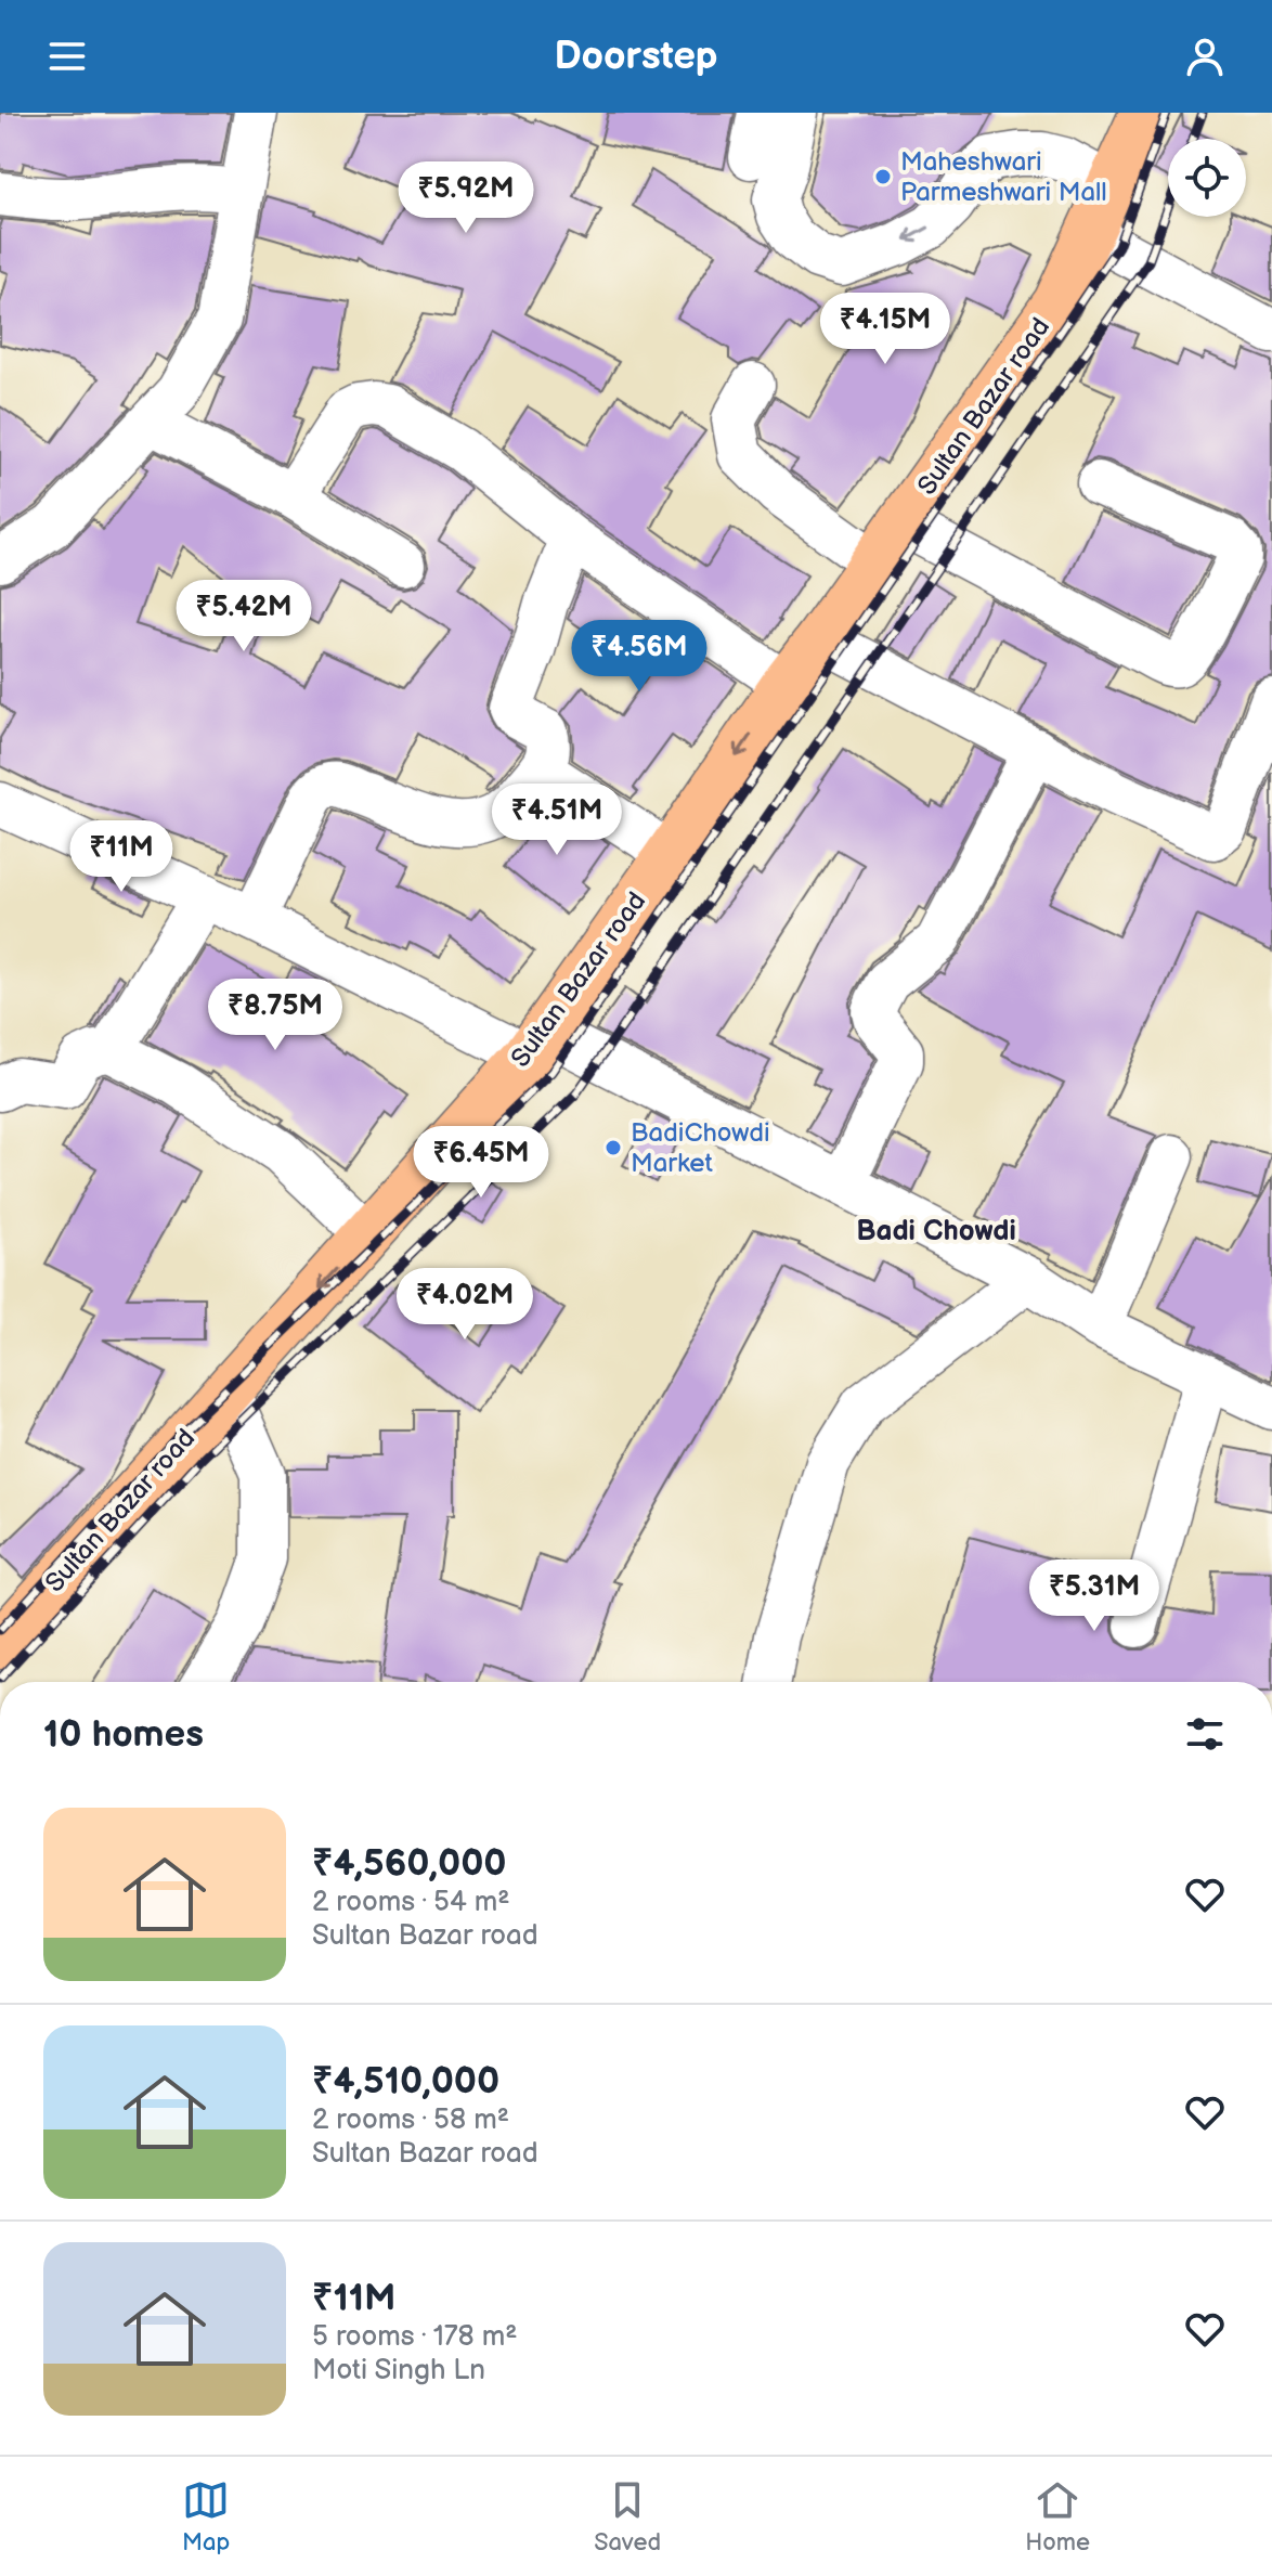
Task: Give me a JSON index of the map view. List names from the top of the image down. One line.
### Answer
{"streets":{"main road":["Sultan Bazar road"]},"districts":["Badi Chowdi"],"places":["Maheshwari Parmeshwari Mall","BadiChowdi Market"],"page":{"header":"Doorstep","price":["₹5.92M","₹4.15M","₹5.42M","₹4.56M","₹4.51M","₹11M","₹8.75M","₹6.45M","₹4.02M","₹5.31M"],"heading":"10 homes","list":[{"name":"₹4,560,000","note":"2 rooms · 54 m² · Sultan Bazar road"},{"name":"₹4,510,000","note":"2 rooms · 58 m² · Sultan Bazar road"},{"name":"₹11M","note":"5 rooms · 178 m² · Moti Singh Ln"}],"tabs":["Map","Saved","Home"]}}
